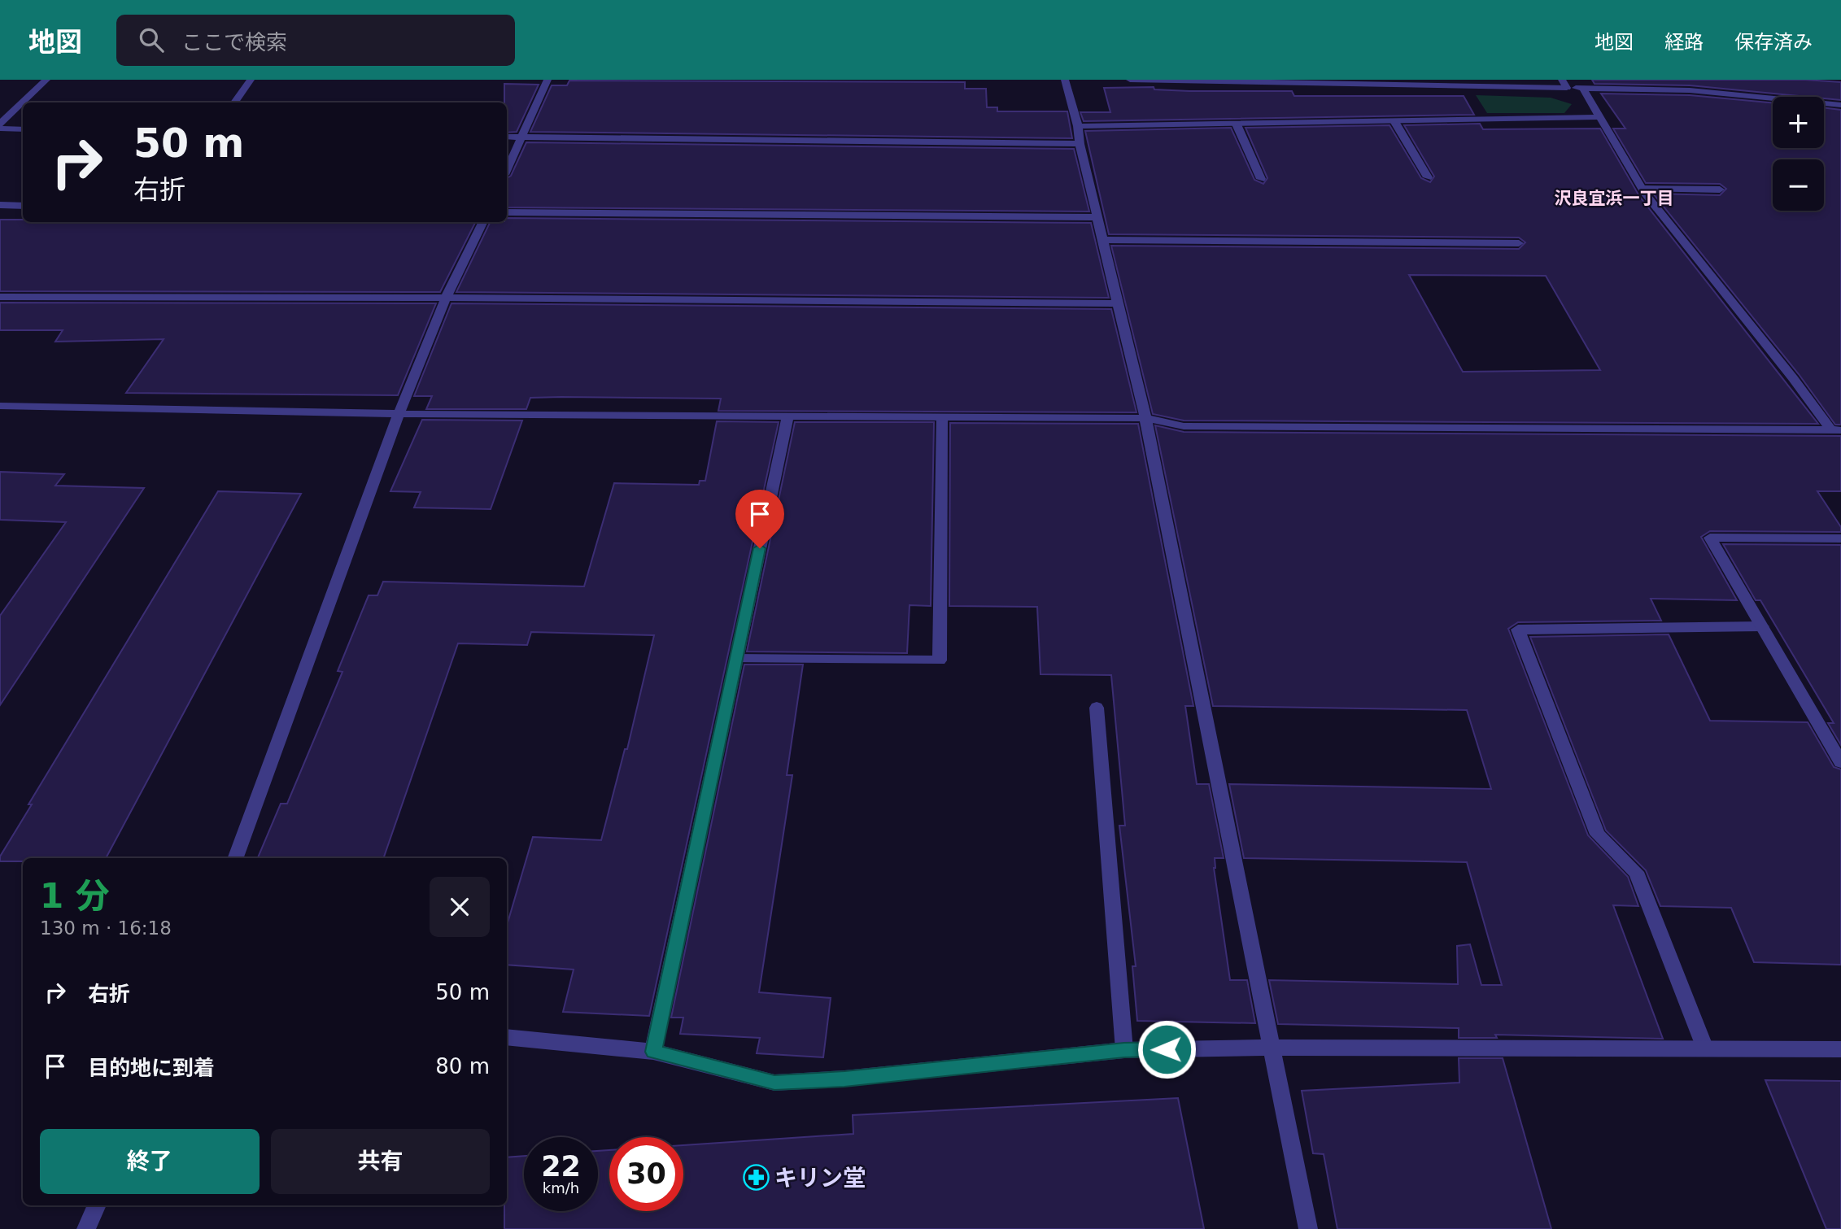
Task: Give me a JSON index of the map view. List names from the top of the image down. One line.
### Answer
{"districts":["沢良宜浜一丁目"],"places":{"pharmacy":["キリン堂"]},"page":{"header":"地図","search":"ここで検索","nav":["地図","経路","保存済み"],"map_buttons":["+","−"],"turn":["50 m","右折"],"heading":["1 分","130 m · 16:18"],"list":[{"name":"右折","value":"50 m"},{"name":"目的地に到着","value":"80 m"}],"buttons":["終了","共有"],"speed":"22 km/h","limit":"30"}}
